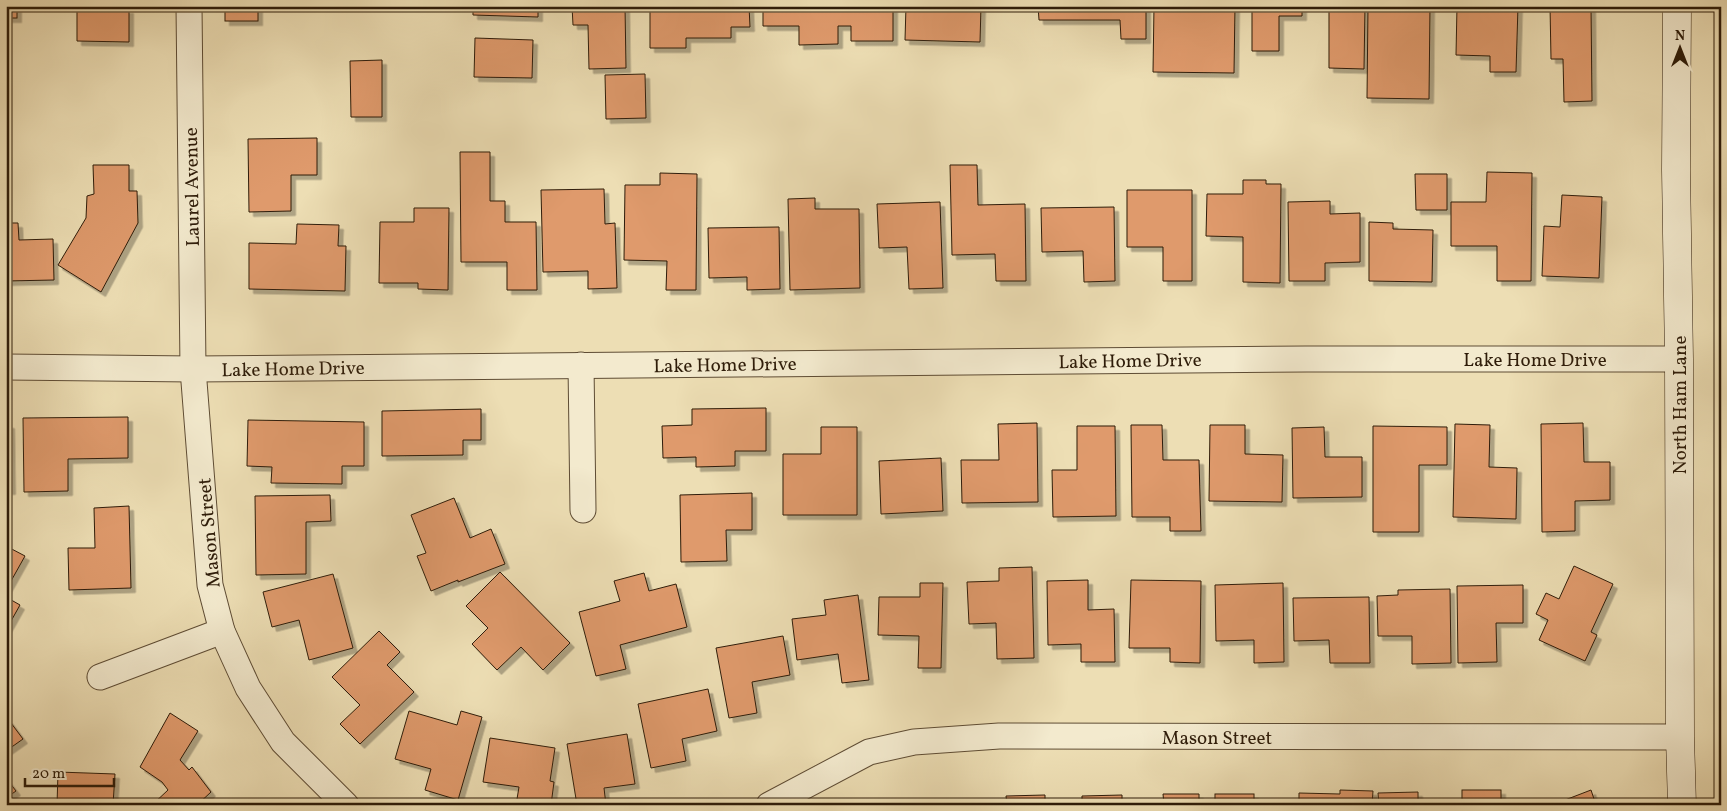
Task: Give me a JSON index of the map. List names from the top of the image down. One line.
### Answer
{"streets":{"main road":["North Ham Lane"],"street":["Laurel Avenue","Lake Home Drive","Mason Street"]},"crossings":[["Laurel Avenue","Lake Home Drive"],["Laurel Avenue","Mason Street"],["Lake Home Drive","North Ham Lane"],["Lake Home Drive","Mason Street"],["North Ham Lane","Mason Street"]],"scale_bar":"20 m","north":"top"}
